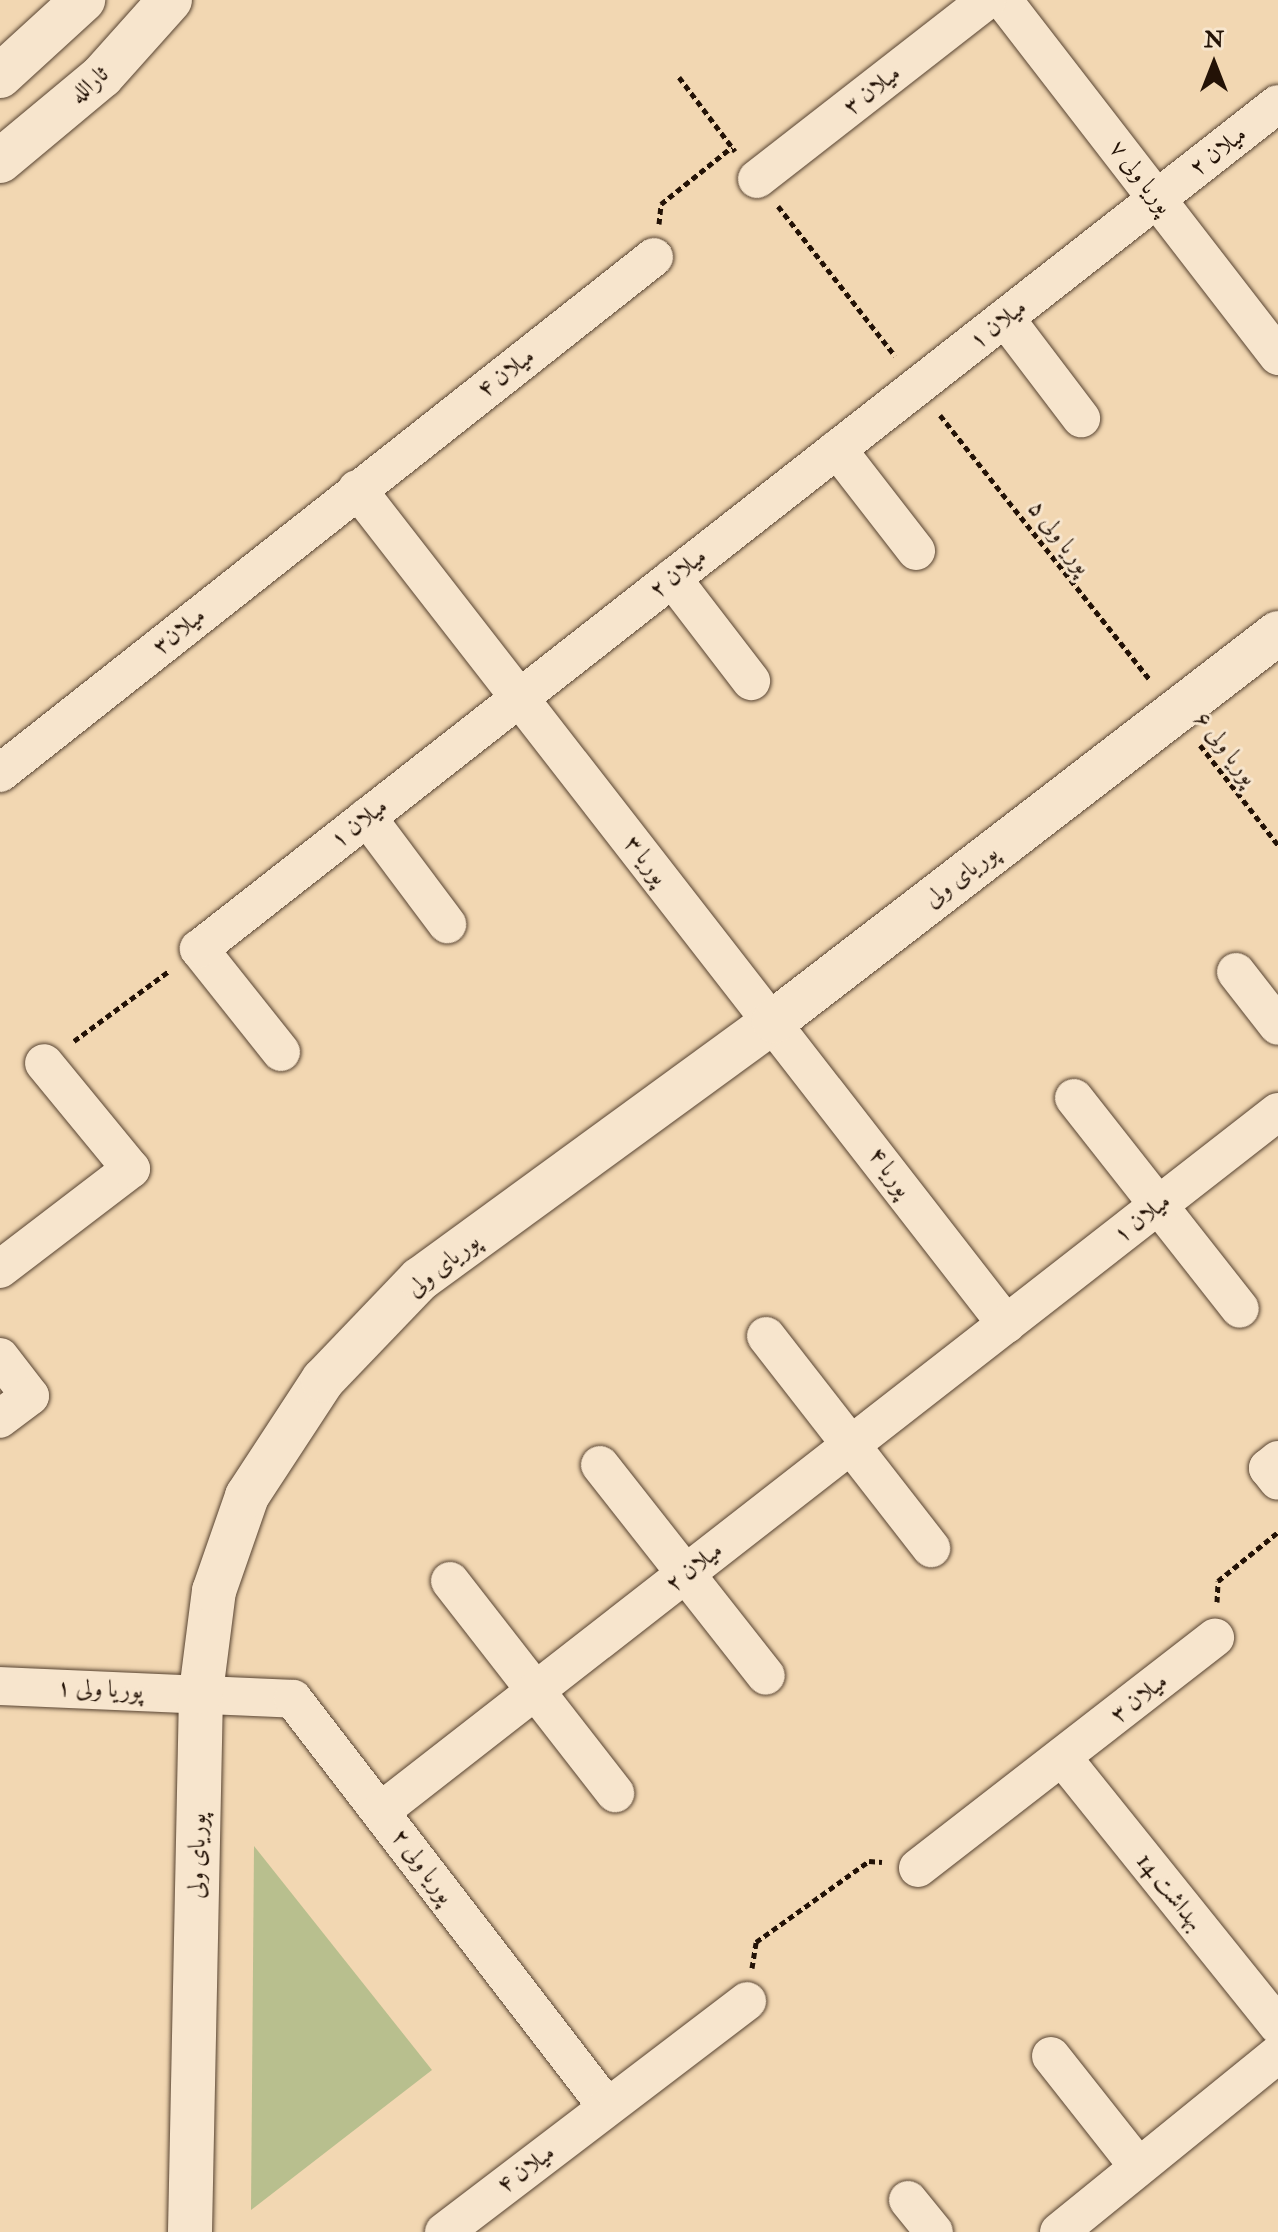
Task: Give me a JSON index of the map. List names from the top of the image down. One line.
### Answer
{"streets":{"street":["ثارالله","میلان ۳","میلان ۲","پوریا ولی ۷","میلان ۱","میلان ۴","میلان۳","پوریا ۳","پوریای ولی","پوریا ۴","پوریا ولی ۱","پوریا ولی ۲","بهداشت 14"],"path":["پوریا ولی ۵","پوریا ولی ۶"]},"crossings":[["میلان ۳","پوریا ولی ۵"],["میلان ۳","بهداشت 14"],["میلان ۲","پوریا ولی ۷"],["میلان ۲","میلان ۱"],["میلان ۲","پوریا ۳"],["میلان ۲","پوریا ۴"],["میلان ۲","پوریا ولی ۲"],["پوریا ولی ۷","میلان ۱"],["میلان ۱","پوریا ولی ۵"],["میلان ۱","پوریا ۳"],["میلان ۱","پوریا ۴"],["میلان ۴","میلان۳"],["میلان ۴","پوریا ۳"],["میلان ۴","پوریا ولی ۲"],["پوریا ولی ۵","پوریا ولی ۶"],["پوریا ولی ۵","پوریای ولی"],["میلان۳","پوریا ۳"],["پوریا ولی ۶","پوریای ولی"],["پوریا ۳","پوریای ولی"],["پوریا ۳","پوریا ۴"],["پوریای ولی","پوریا ۴"],["پوریای ولی","پوریا ولی ۱"],["پوریای ولی","پوریا ولی ۲"],["پوریا ولی ۱","پوریا ولی ۲"]],"north":"top"}
